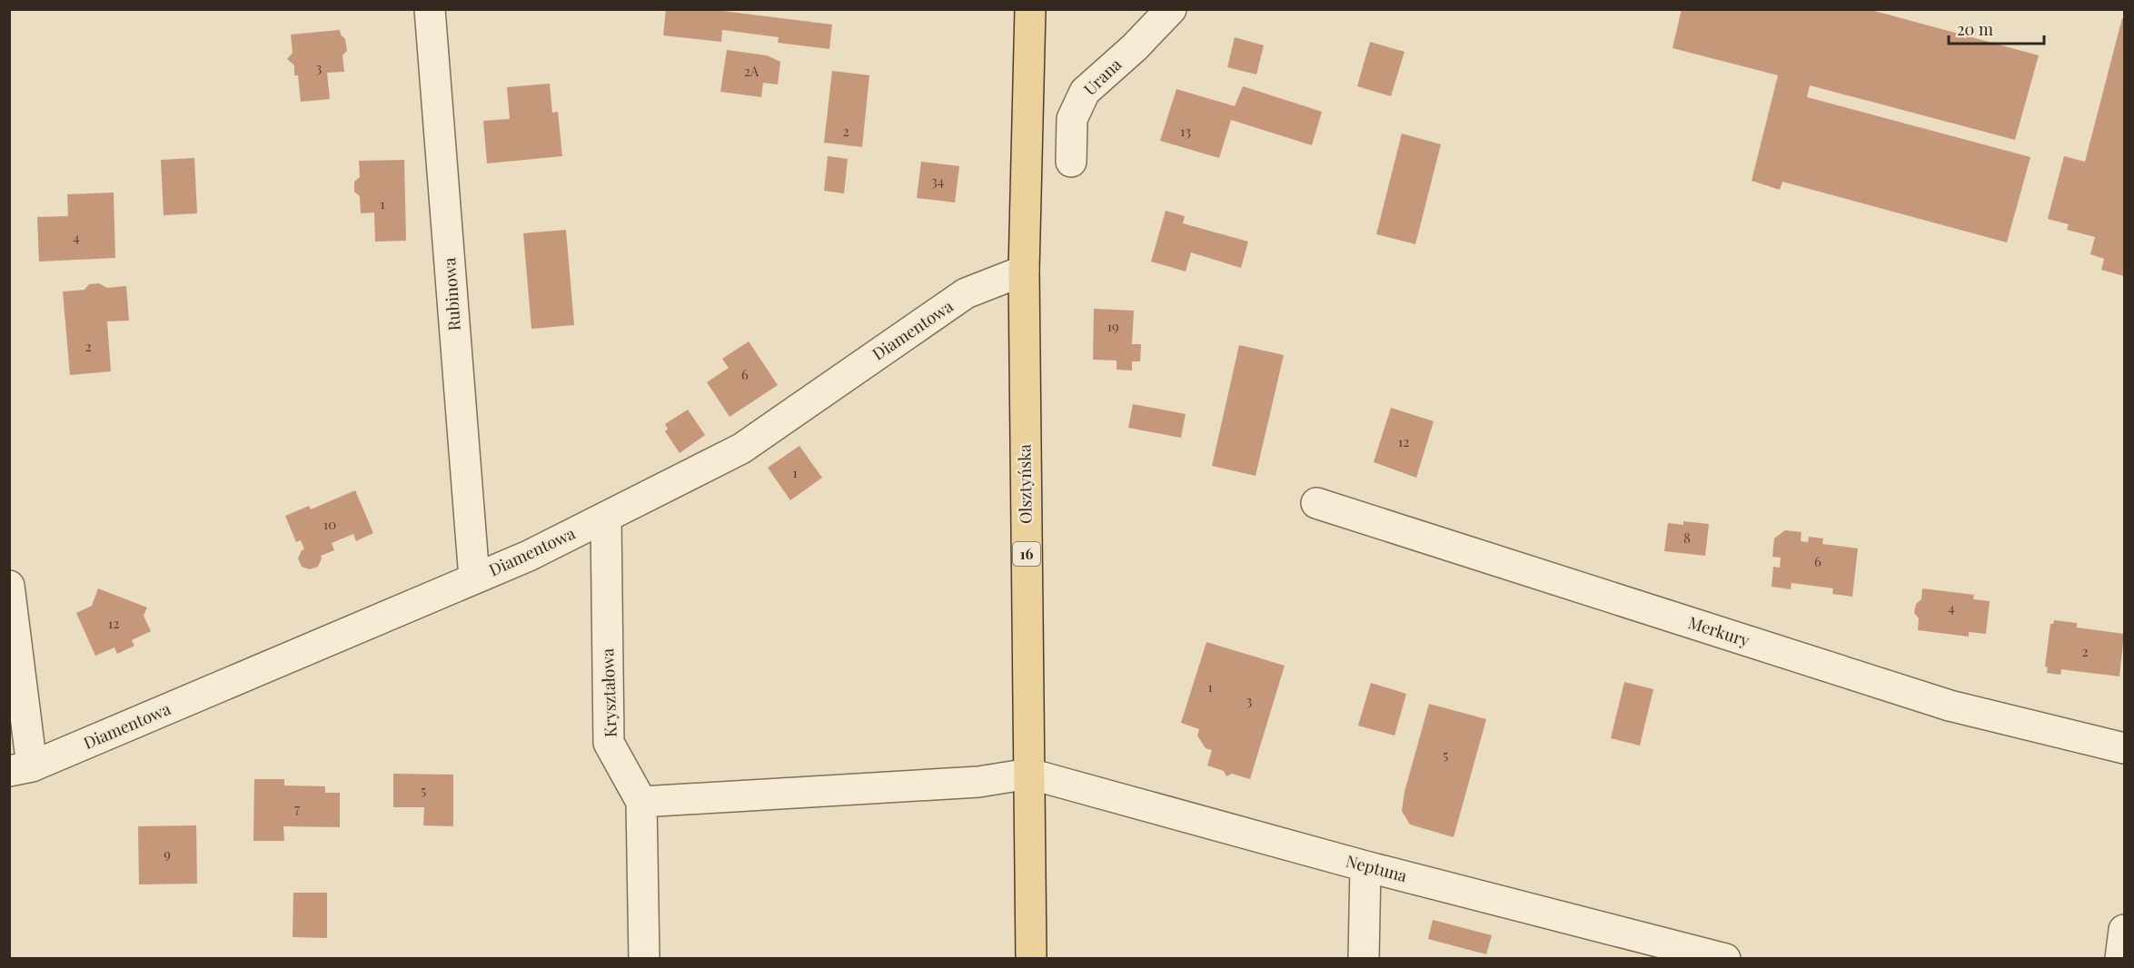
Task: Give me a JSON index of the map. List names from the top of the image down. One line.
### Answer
{"streets":{"main road":["Olsztyńska","16"],"street":["Urana","Rubinowa","Diamentowa","Merkury","Kryształowa","Neptuna"]},"crossings":[["Rubinowa","Diamentowa"],["Diamentowa","Olsztyńska"],["Diamentowa","Kryształowa"],["Olsztyńska","Neptuna"]],"house_numbers":["3","2A","2","13","34","1","4","19","2","6","12","1","10","8","6","4","12","2","1","3","5","5","7","9"],"scale_bar":"20 m"}
